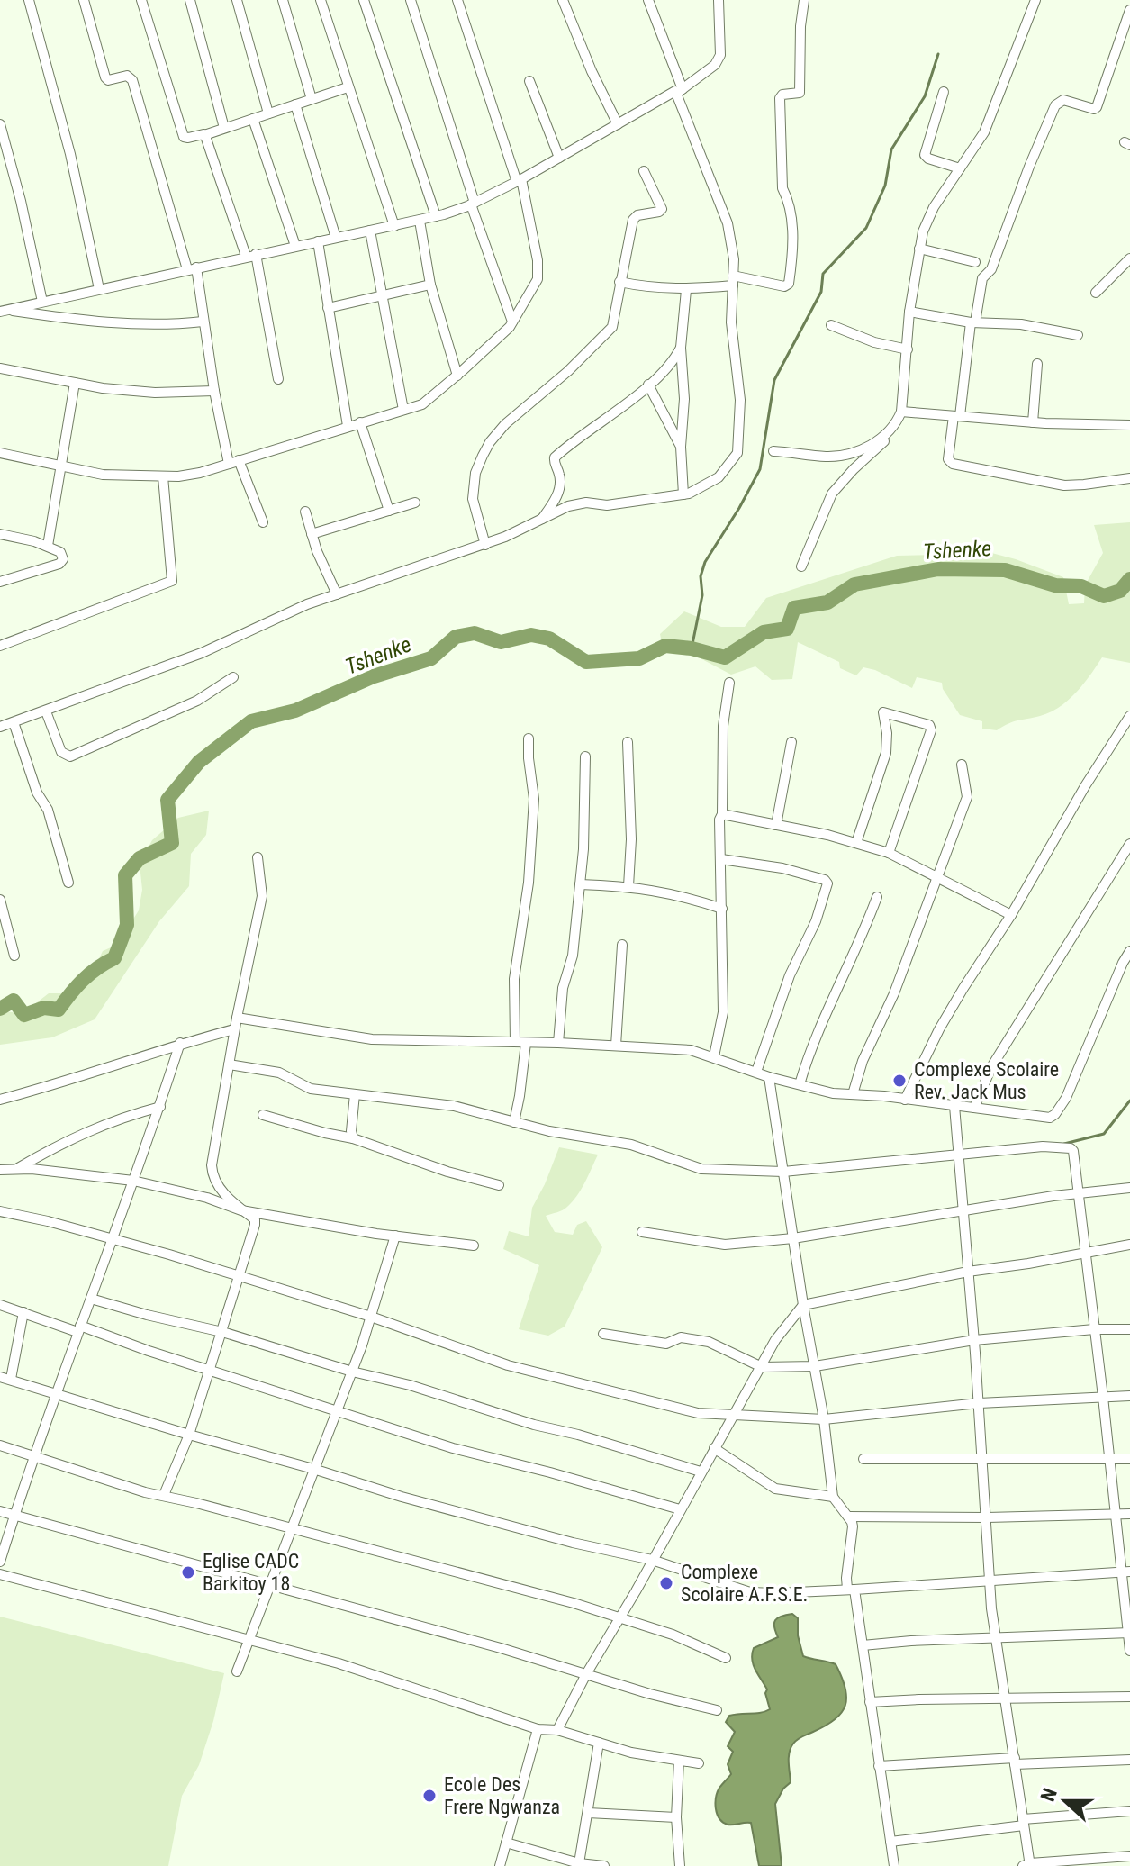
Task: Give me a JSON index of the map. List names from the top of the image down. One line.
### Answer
{"water":["Tshenke"],"places":["Complexe Scolaire Rev. Jack Mus","Eglise CADC Barkitoy 18","Complexe Scolaire A.F.S.E.","Ecole Des Frere Ngwanza"],"north":"left"}
